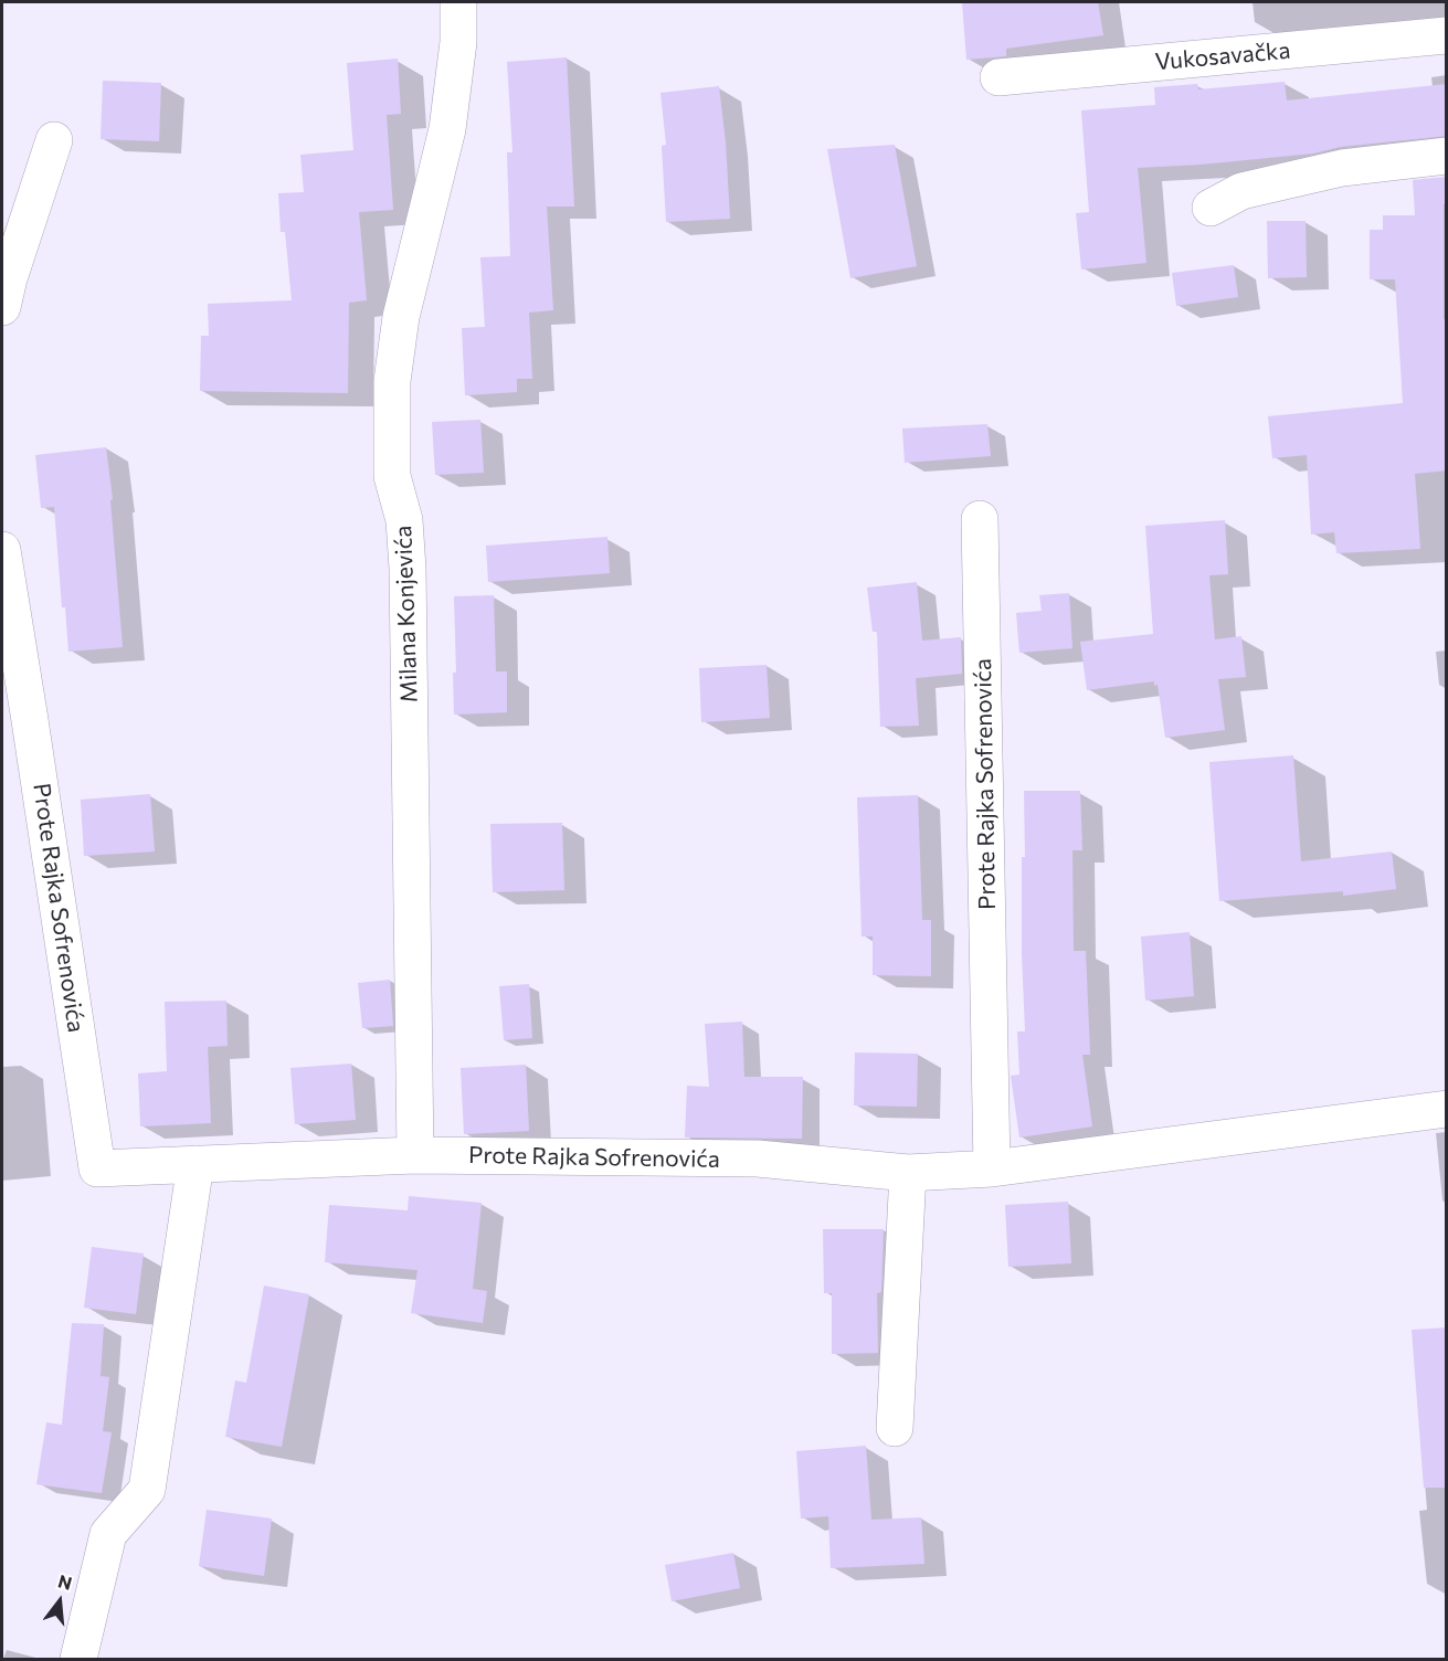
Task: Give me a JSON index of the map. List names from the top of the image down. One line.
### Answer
{"streets":{"street":["Vukosavačka","Milana Konjevića","Prote Rajka Sofrenovića"]},"crossings":[["Milana Konjevića","Prote Rajka Sofrenovića"]],"north":"top"}
